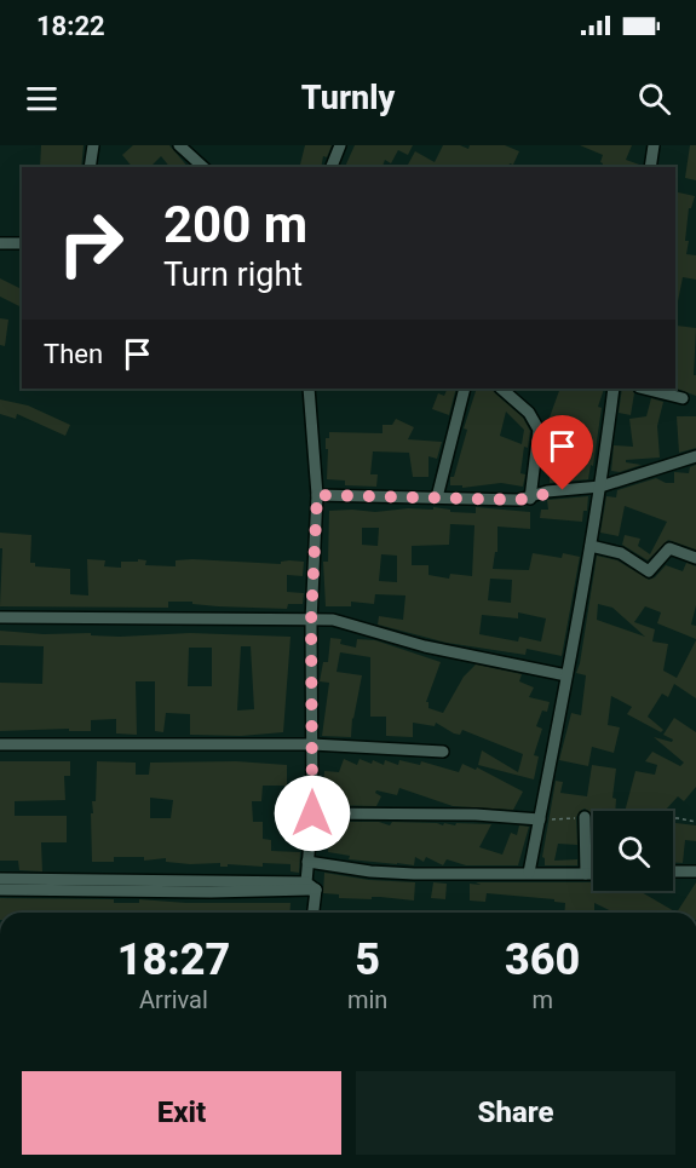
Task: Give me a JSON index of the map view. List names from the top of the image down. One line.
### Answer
{"page":{"status":"18:22","header":"Turnly","turn":["200 m","Turn right"],"then":"Then","eta":["18:27","Arrival","5","min","360","m"],"buttons":["Exit","Share"]}}
